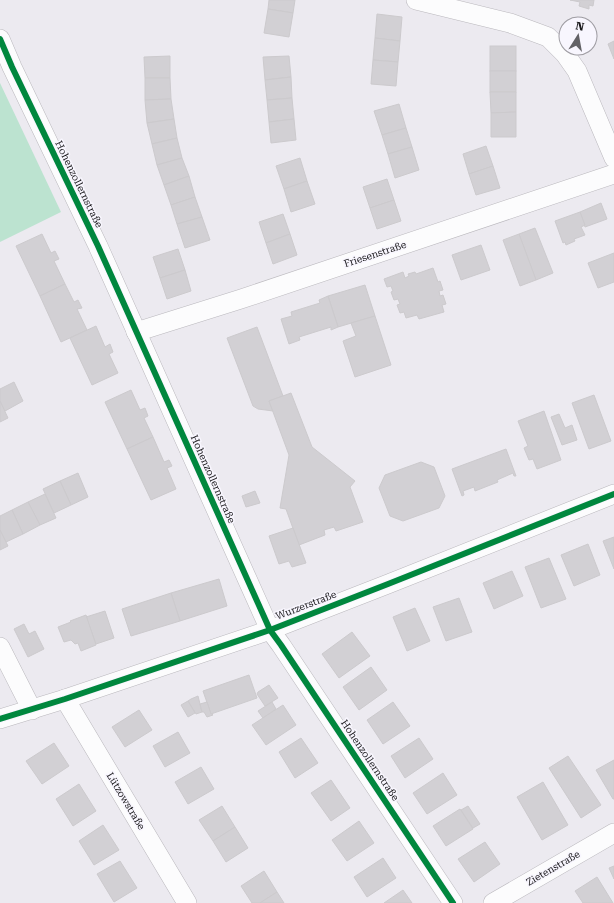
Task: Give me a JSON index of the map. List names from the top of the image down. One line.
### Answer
{"streets":{"street":["Hohenzollernstraße","Friesenstraße","Wurzerstraße","Lützowstraße","Zietenstraße"]},"crossings":[["Hohenzollernstraße","Friesenstraße"],["Hohenzollernstraße","Wurzerstraße"],["Wurzerstraße","Lützowstraße"]],"north":"top"}
